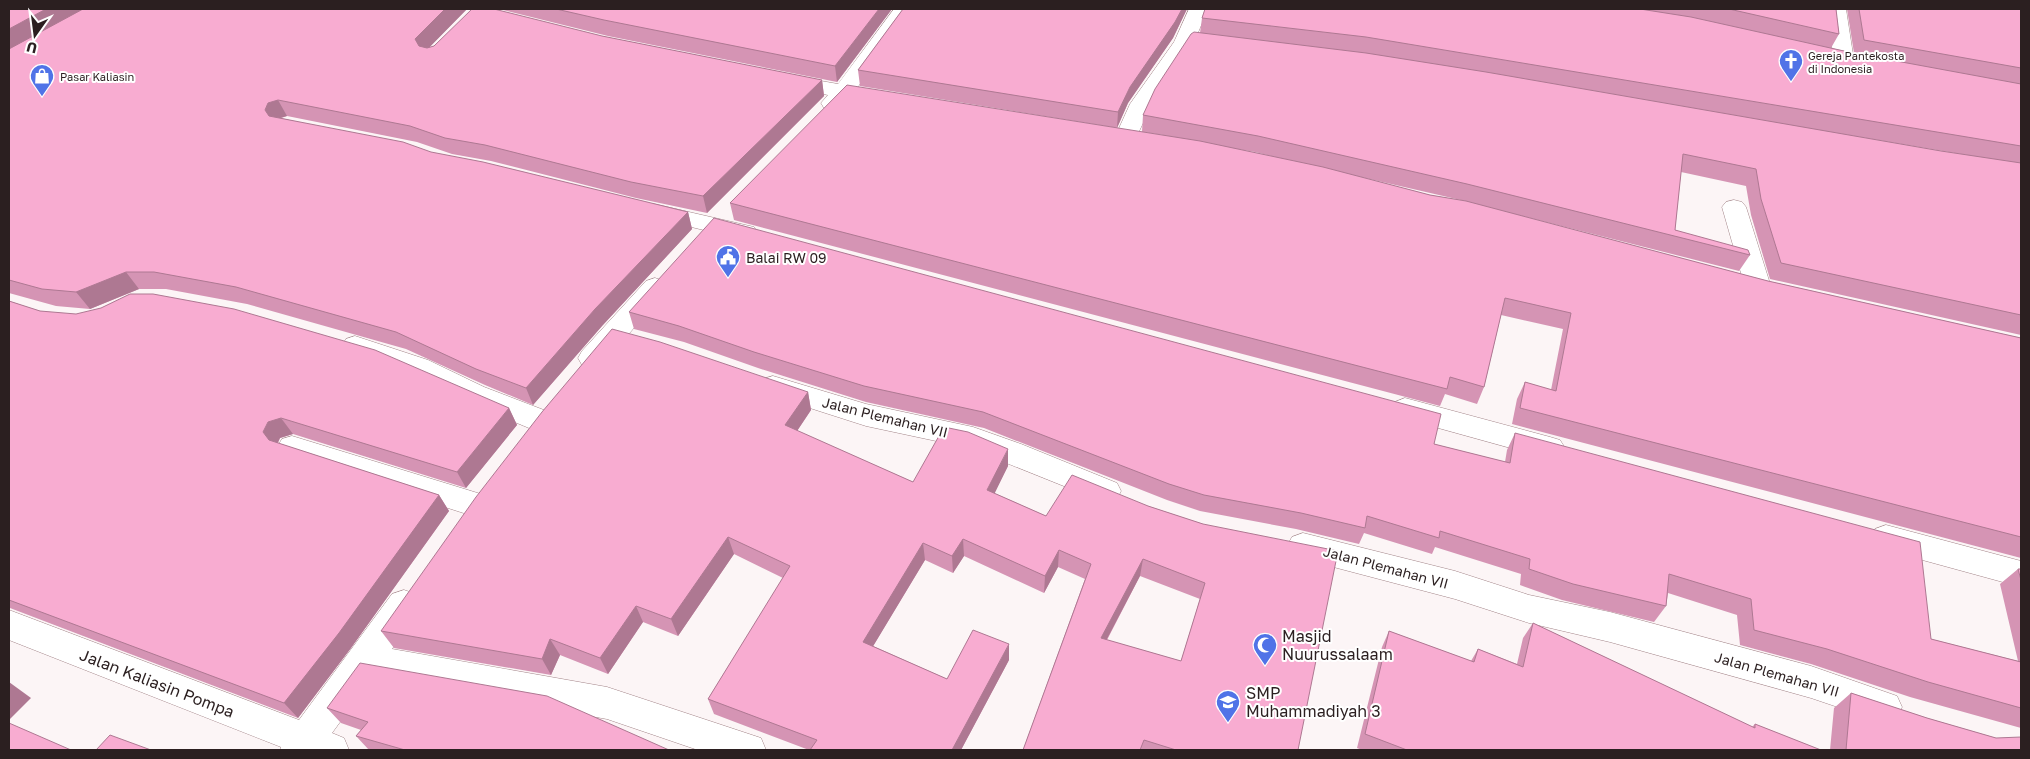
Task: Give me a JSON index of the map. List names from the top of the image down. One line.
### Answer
{"streets":{"street":["Jalan Plemahan VII","Jalan Kaliasin Pompa"]},"places":{"church":["Gereja Pantekosta di Indonesia"],"shop":["Pasar Kaliasin"],"public building":["Balai RW 09"],"mosque":["Masjid Nuurussalaam"],"school or university":["SMP Muhammadiyah 3"]},"north":"bottom"}
